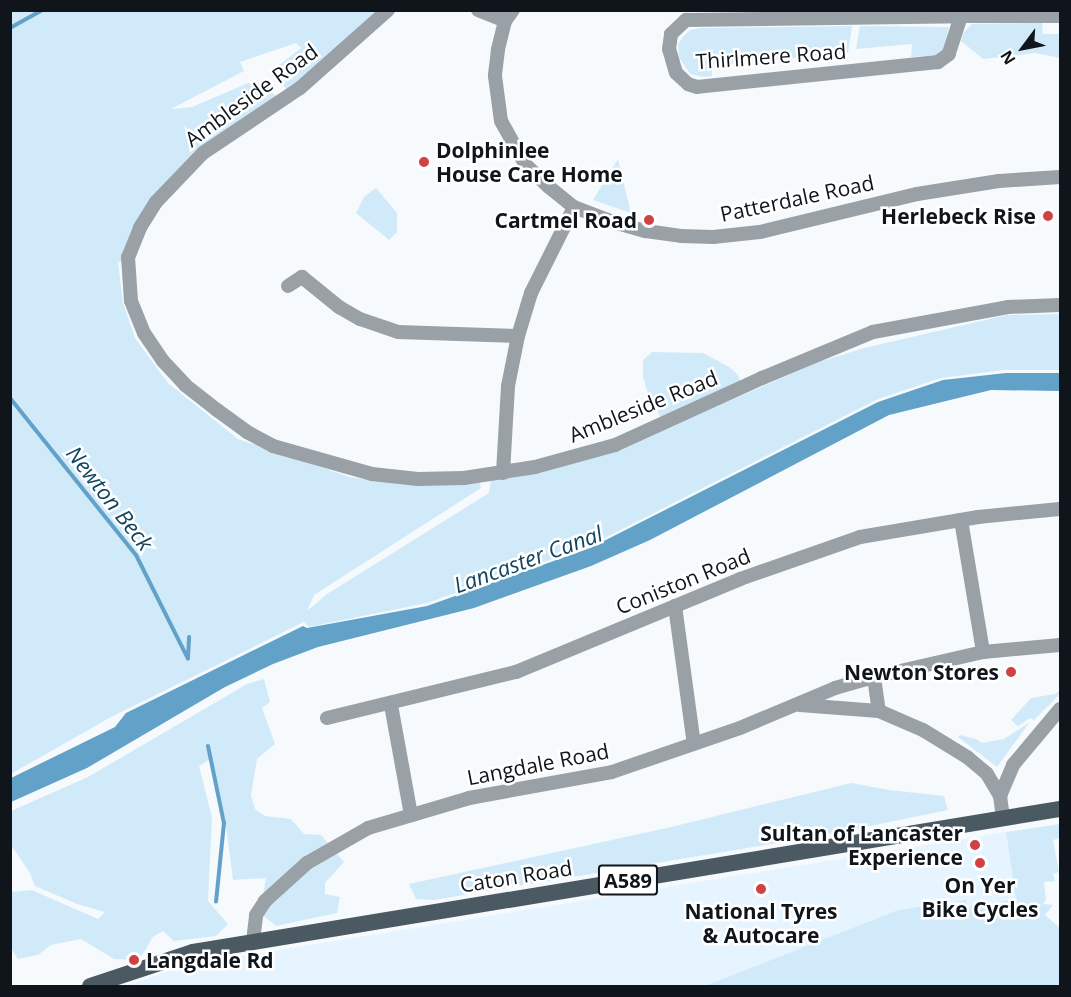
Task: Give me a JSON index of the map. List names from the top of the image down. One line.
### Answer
{"streets":{"main road":["Caton Road","A589"],"street":["Thirlmere Road","Ambleside Road","Patterdale Road","Coniston Road","Langdale Road"]},"crossings":[["Langdale Road","Caton Road"]],"water":["Newton Beck","Lancaster Canal"],"places":["Dolphinlee House Care Home","Herlebeck Rise","Cartmel Road","Newton Stores","Sultan of Lancaster Experience","On Yer Bike Cycles","National Tyres & Autocare","Langdale Rd"],"north":"bottom left"}
